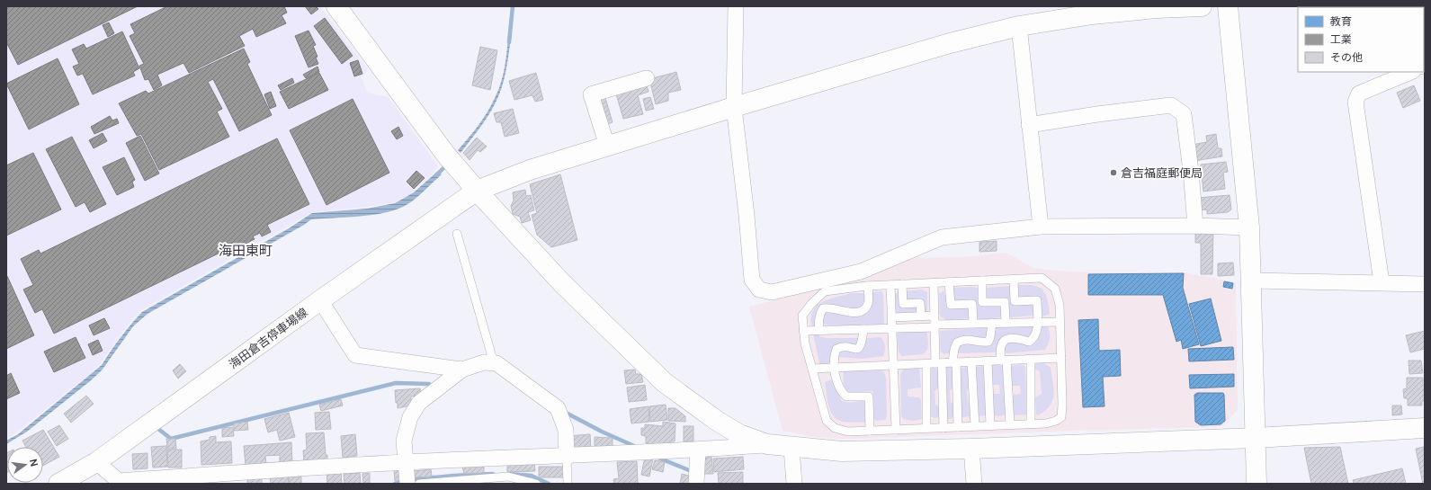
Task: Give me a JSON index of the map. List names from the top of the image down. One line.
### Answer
{"streets":{"street":["海田倉吉停車場線"]},"districts":["海田東町"],"places":["倉吉福庭郵便局"],"legend":["教育","工業","その他"],"north":"right"}
